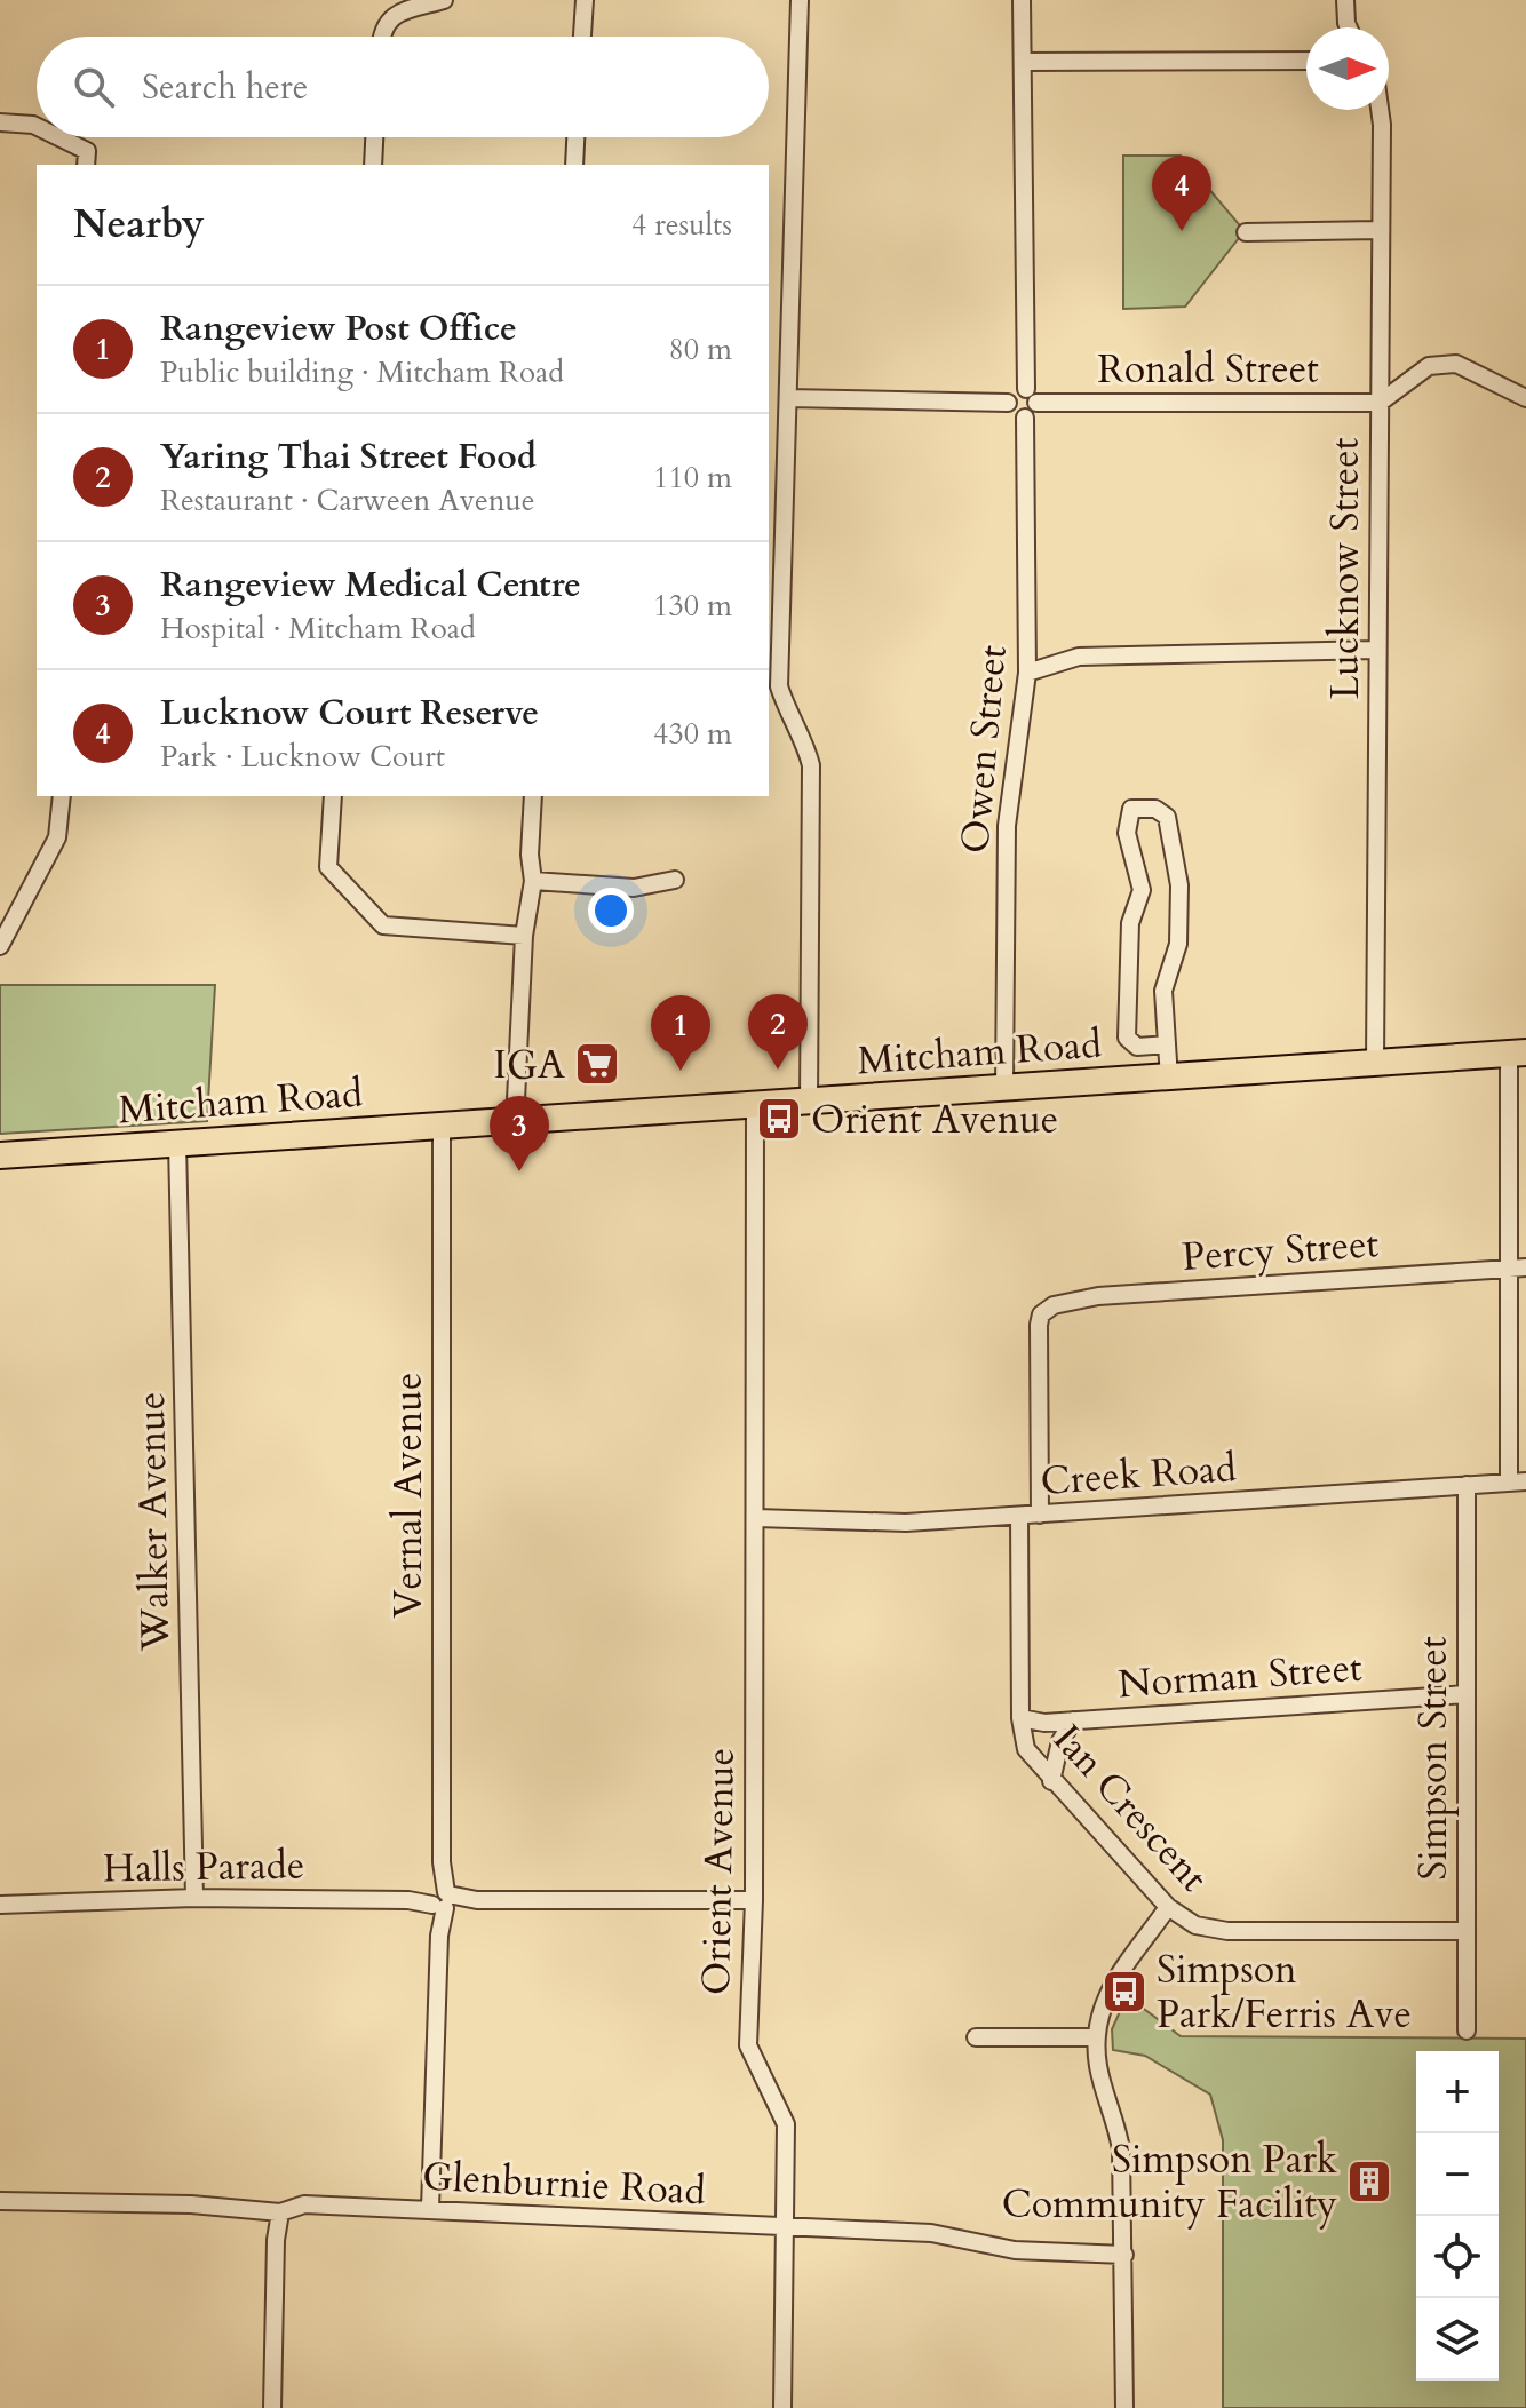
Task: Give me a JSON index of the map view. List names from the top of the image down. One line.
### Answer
{"streets":{"main road":["Mitcham Road"],"street":["Ronald Street","Lucknow Street","Owen Street","Percy Street","Creek Road","Vernal Avenue","Walker Avenue","Norman Street","Simpson Street","Ian Crescent","Halls Parade","Orient Avenue","Glenburnie Road"]},"crossings":[["Ronald Street","Lucknow Street"],["Ronald Street","Owen Street"],["Lucknow Street","Mitcham Road"],["Owen Street","Mitcham Road"],["Mitcham Road","Vernal Avenue"],["Mitcham Road","Walker Avenue"],["Mitcham Road","Orient Avenue"],["Percy Street","Creek Road"],["Creek Road","Simpson Street"],["Creek Road","Ian Crescent"],["Creek Road","Orient Avenue"],["Vernal Avenue","Halls Parade"],["Vernal Avenue","Glenburnie Road"],["Walker Avenue","Halls Parade"],["Norman Street","Simpson Street"],["Norman Street","Ian Crescent"],["Simpson Street","Ian Crescent"],["Halls Parade","Orient Avenue"],["Orient Avenue","Glenburnie Road"]],"places":{"supermarket":["IGA"],"bus stop":["Orient Avenue","Simpson Park/Ferris Ave"],"building":["Simpson Park Community Facility"]},"north":"right","page":{"search":"Search here","pins":["4","2","1","3"],"heading":["Nearby","4 results"],"list":[{"mark":"1","name":"Rangeview Post Office","note":"Public building · Mitcham Road","value":"80 m"},{"mark":"2","name":"Yaring Thai Street Food","note":"Restaurant · Carween Avenue","value":"110 m"},{"mark":"3","name":"Rangeview Medical Centre","note":"Hospital · Mitcham Road","value":"130 m"},{"mark":"4","name":"Lucknow Court Reserve","note":"Park · Lucknow Court","value":"430 m"}],"map_buttons":["+","−"]}}
